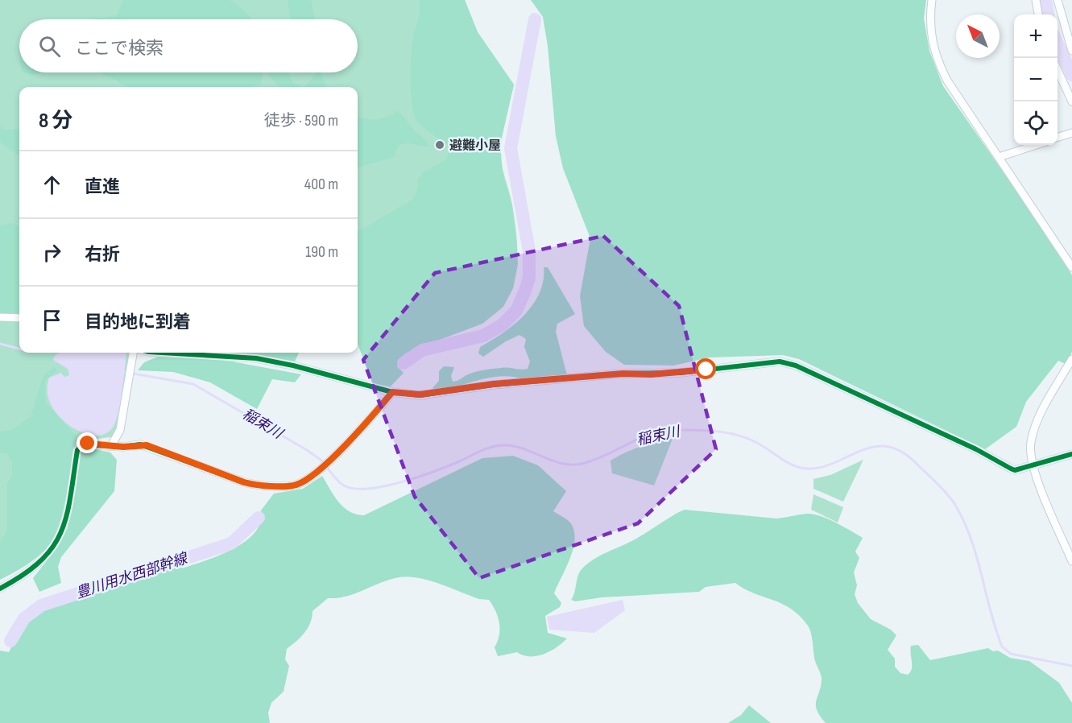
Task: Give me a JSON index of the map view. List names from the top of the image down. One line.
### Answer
{"water":["稲束川","豊川用水西部幹線"],"places":["避難小屋"],"north":"top left","page":{"map_buttons":["+","−"],"search":"ここで検索","heading":["8 分","徒歩 · 590 m"],"list":[["直進","400 m"],["右折","190 m"],"目的地に到着"]}}
